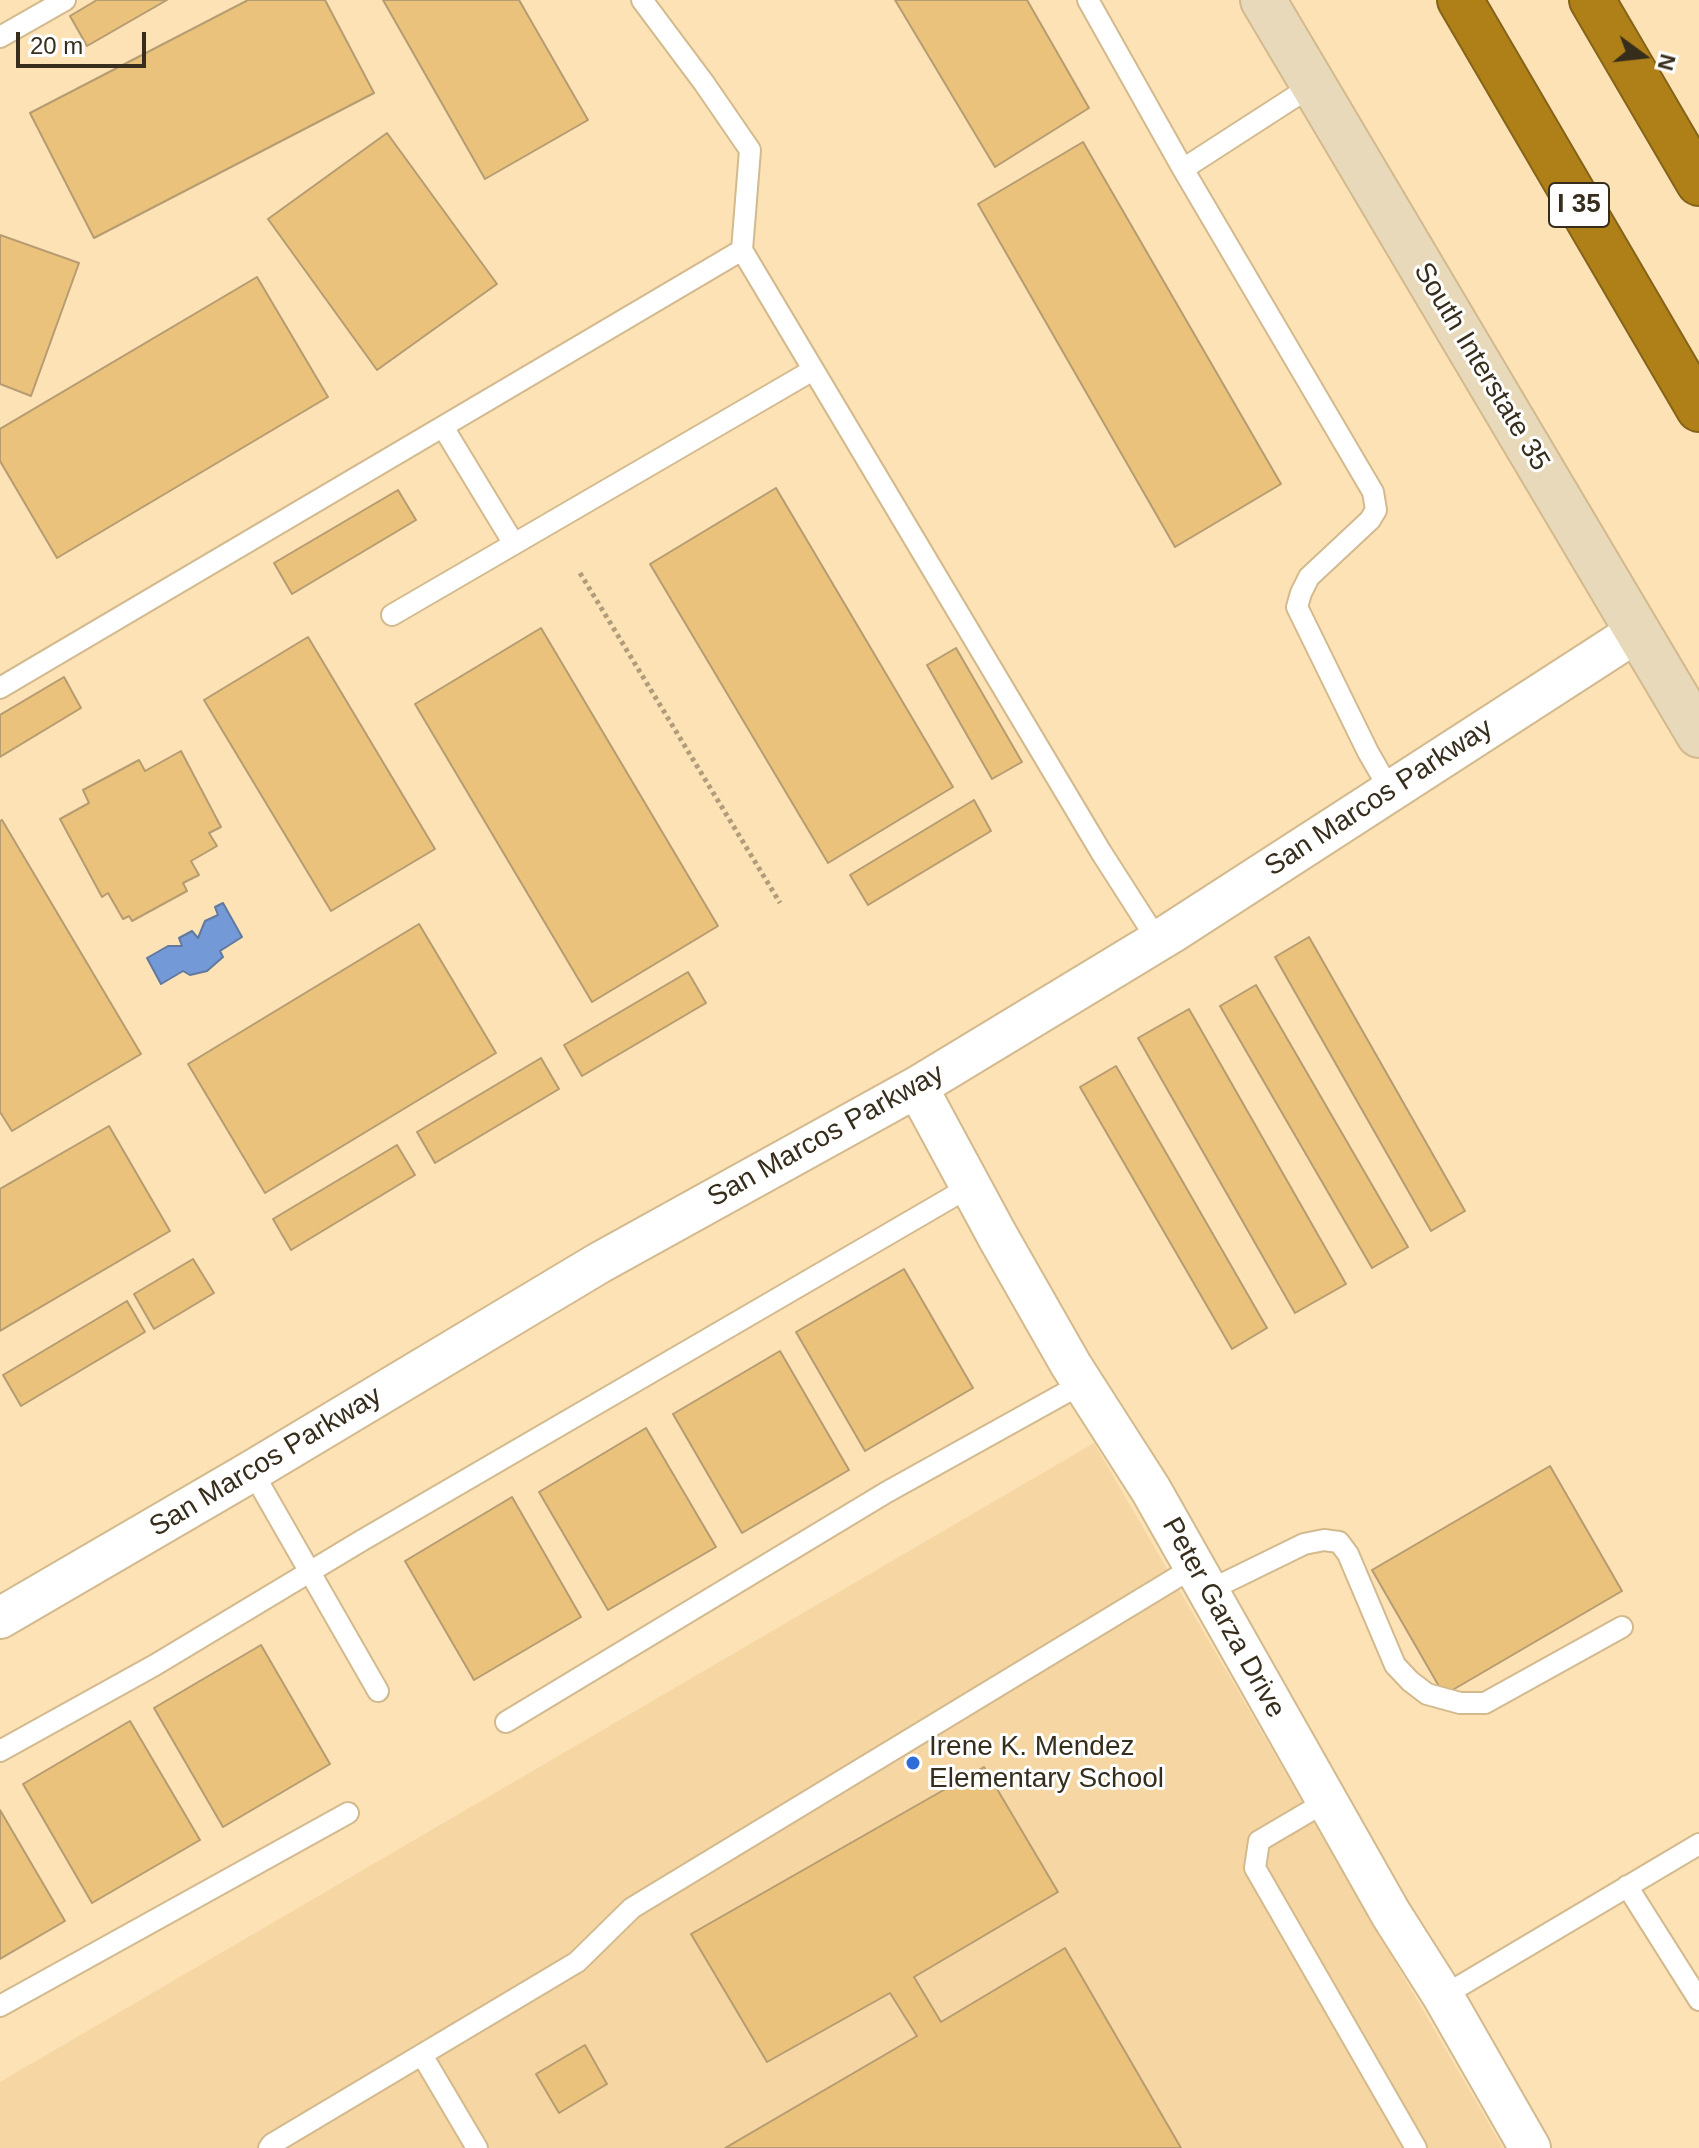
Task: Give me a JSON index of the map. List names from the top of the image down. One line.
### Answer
{"streets":{"highway":["I 35"],"main road":["South Interstate 35"],"street":["San Marcos Parkway","Peter Garza Drive"]},"crossings":[["South Interstate 35","San Marcos Parkway"],["San Marcos Parkway","Peter Garza Drive"]],"places":["Irene K. Mendez Elementary School"],"scale_bar":"20 m","north":"right"}
